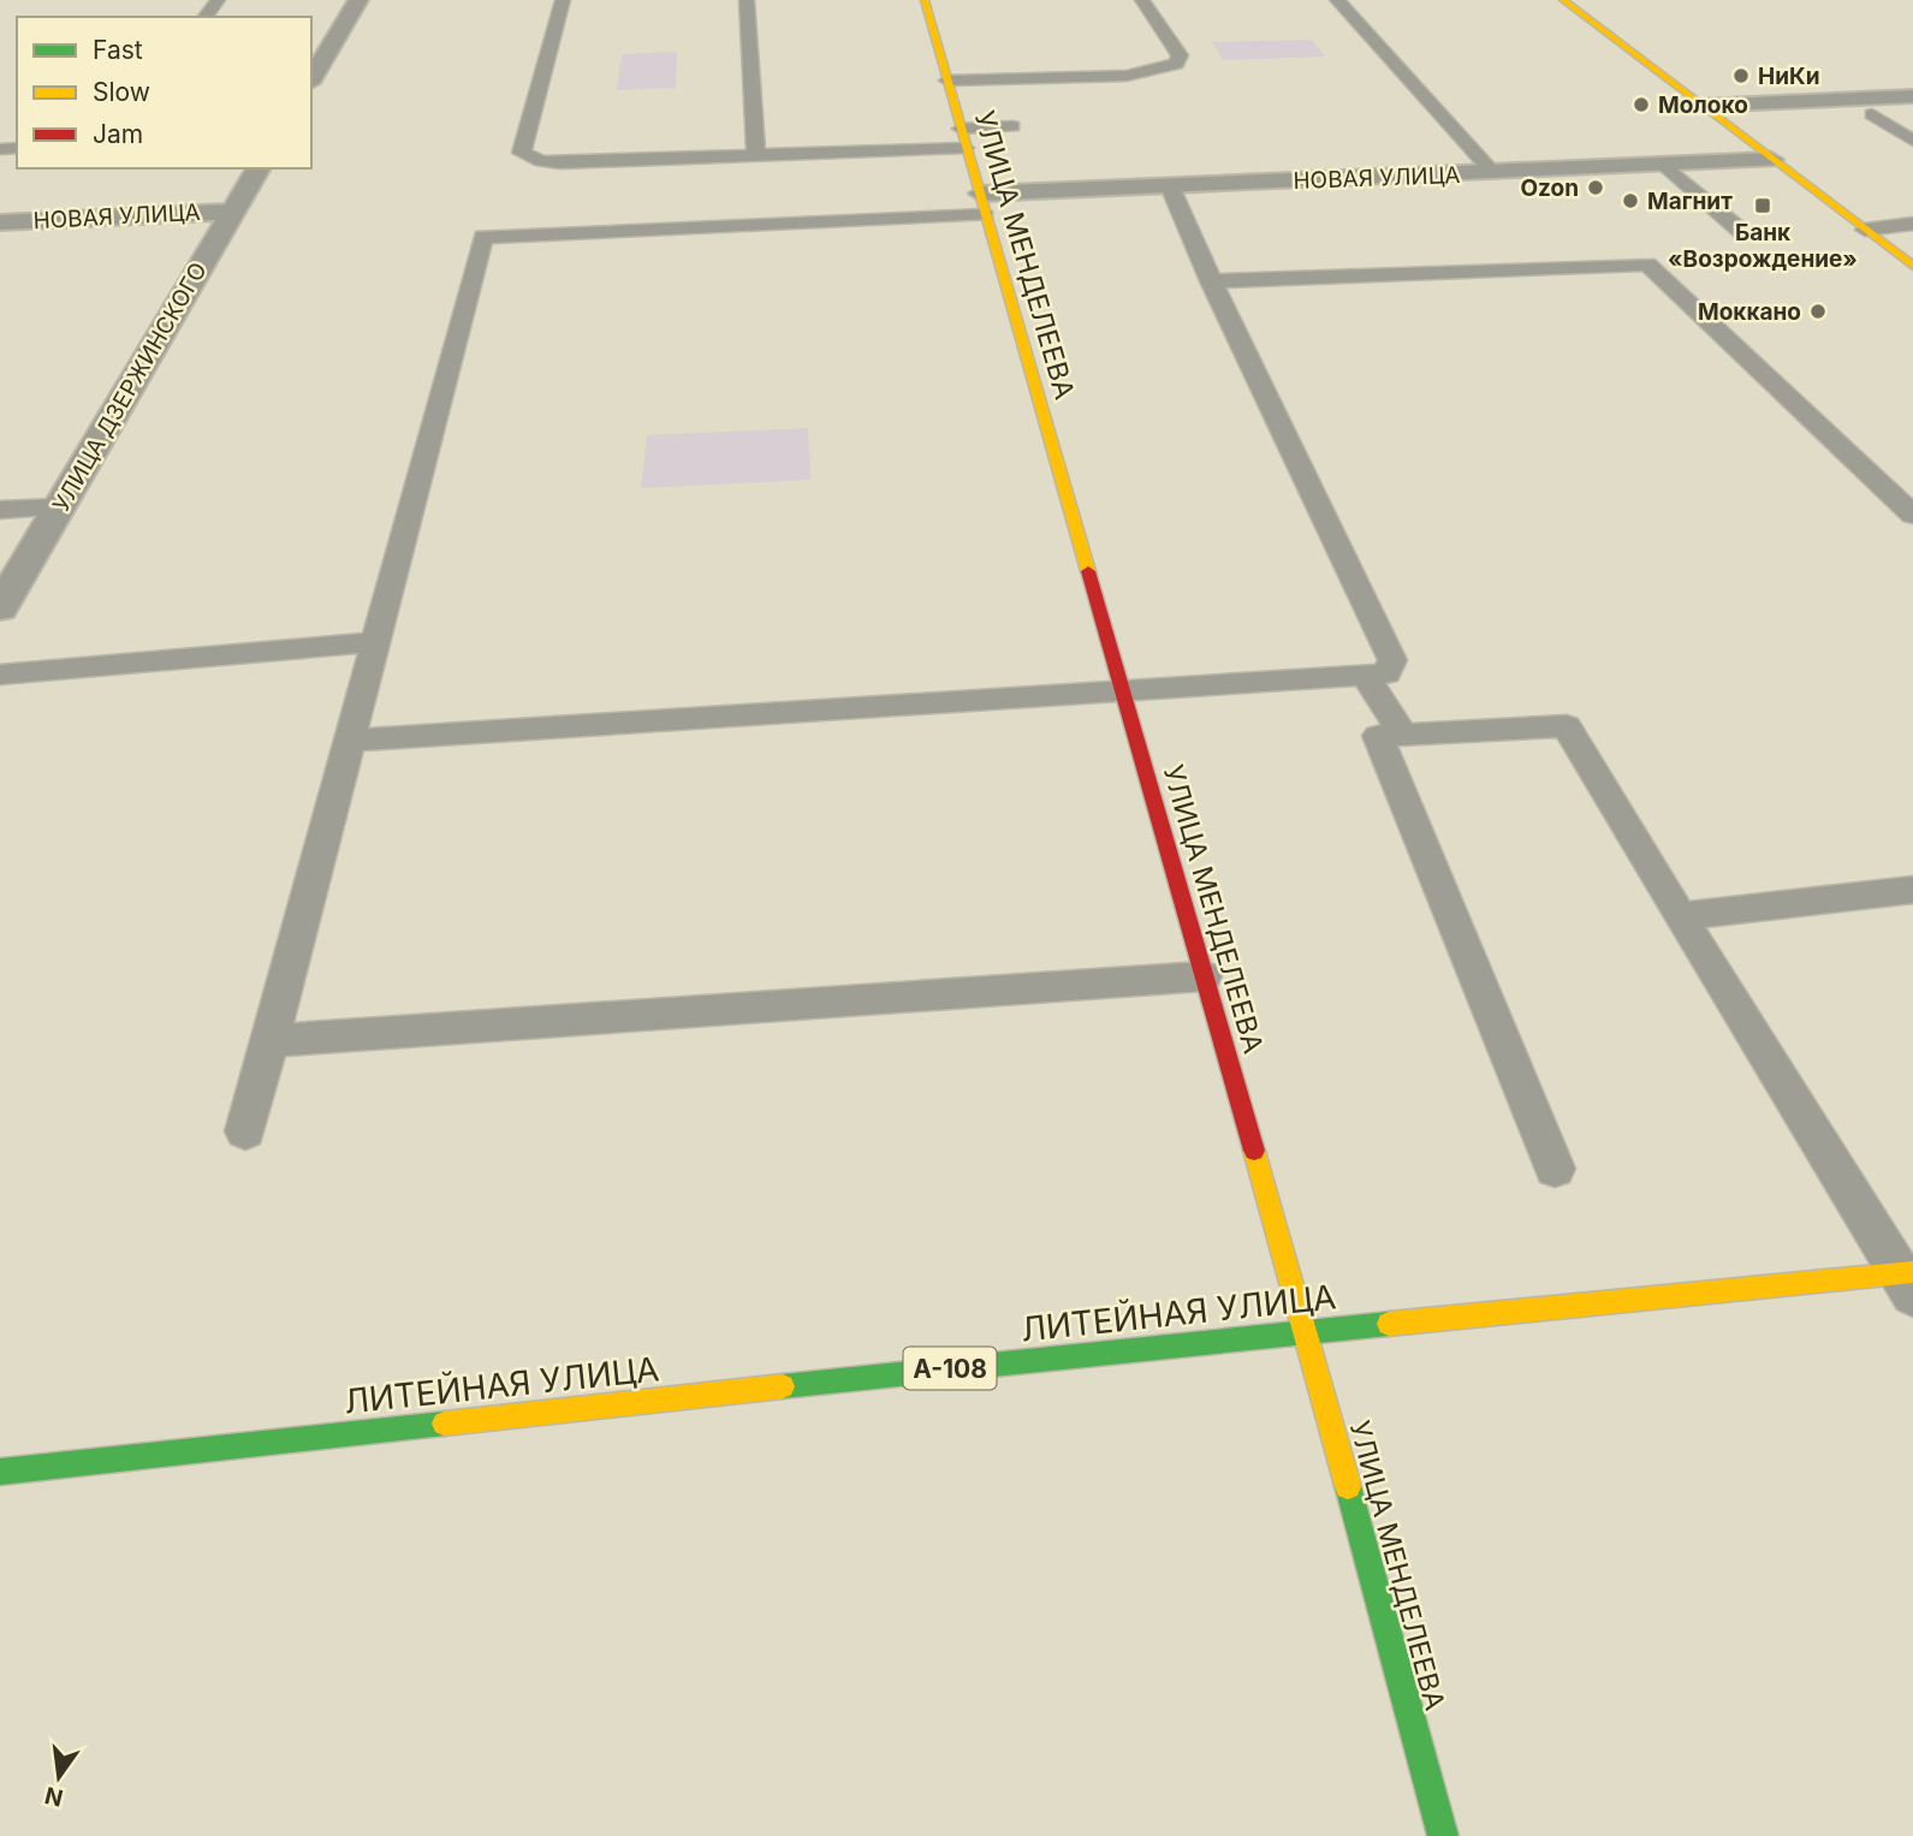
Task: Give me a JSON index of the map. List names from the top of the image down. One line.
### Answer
{"streets":{"main road":["УЛИЦА МЕНДЕЛЕЕВА","ЛИТЕЙНАЯ УЛИЦА","А-108"],"street":["НОВАЯ УЛИЦА","УЛИЦА ДЗЕРЖИНСКОГО"]},"crossings":[["НОВАЯ УЛИЦА","УЛИЦА МЕНДЕЛЕЕВА"],["НОВАЯ УЛИЦА","УЛИЦА ДЗЕРЖИНСКОГО"],["УЛИЦА МЕНДЕЛЕЕВА","ЛИТЕЙНАЯ УЛИЦА"]],"places":{"other":["НиКи","Молоко","Ozon","Магнит","Моккано"],"transit":["Банк «Возрождение»"]},"legend":["Fast","Slow","Jam"],"north":"bottom"}
